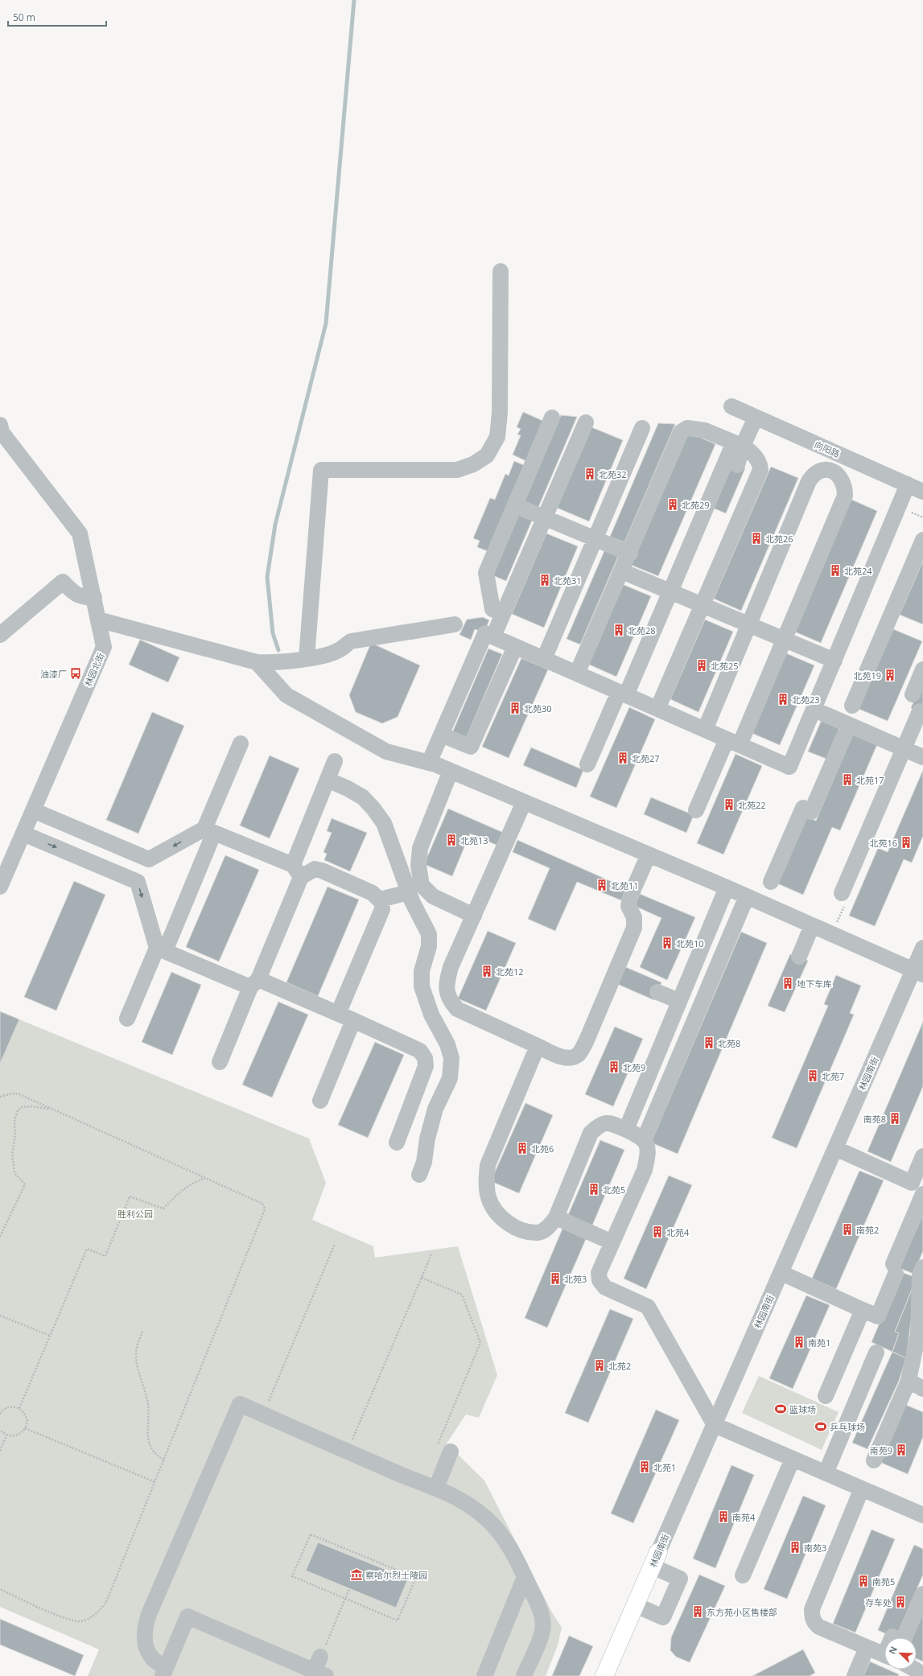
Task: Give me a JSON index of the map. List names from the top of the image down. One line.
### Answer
{"streets":{"main road":["林园南街"],"street":["向阳路","林园北街"]},"parks":["胜利公园"],"places":{"building":["北苑32","北苑29","北苑26","北苑24","北苑31","北苑28","北苑25","北苑19","北苑23","北苑30","北苑27","北苑17","北苑22","北苑13","北苑16","北苑11","北苑10","北苑12","地下车库","北苑8","北苑9","北苑7","南苑8","北苑6","北苑5","南苑2","北苑4","北苑3","南苑1","北苑2","南苑9","北苑1","南苑4","南苑3","南苑5","存车处","东方苑小区售楼部"],"bus stop":["油漆厂"],"sports":["篮球场","乒乓球场"],"museum":["察哈尔烈士陵园"]},"scale_bar":"50 m","north":"top left"}
